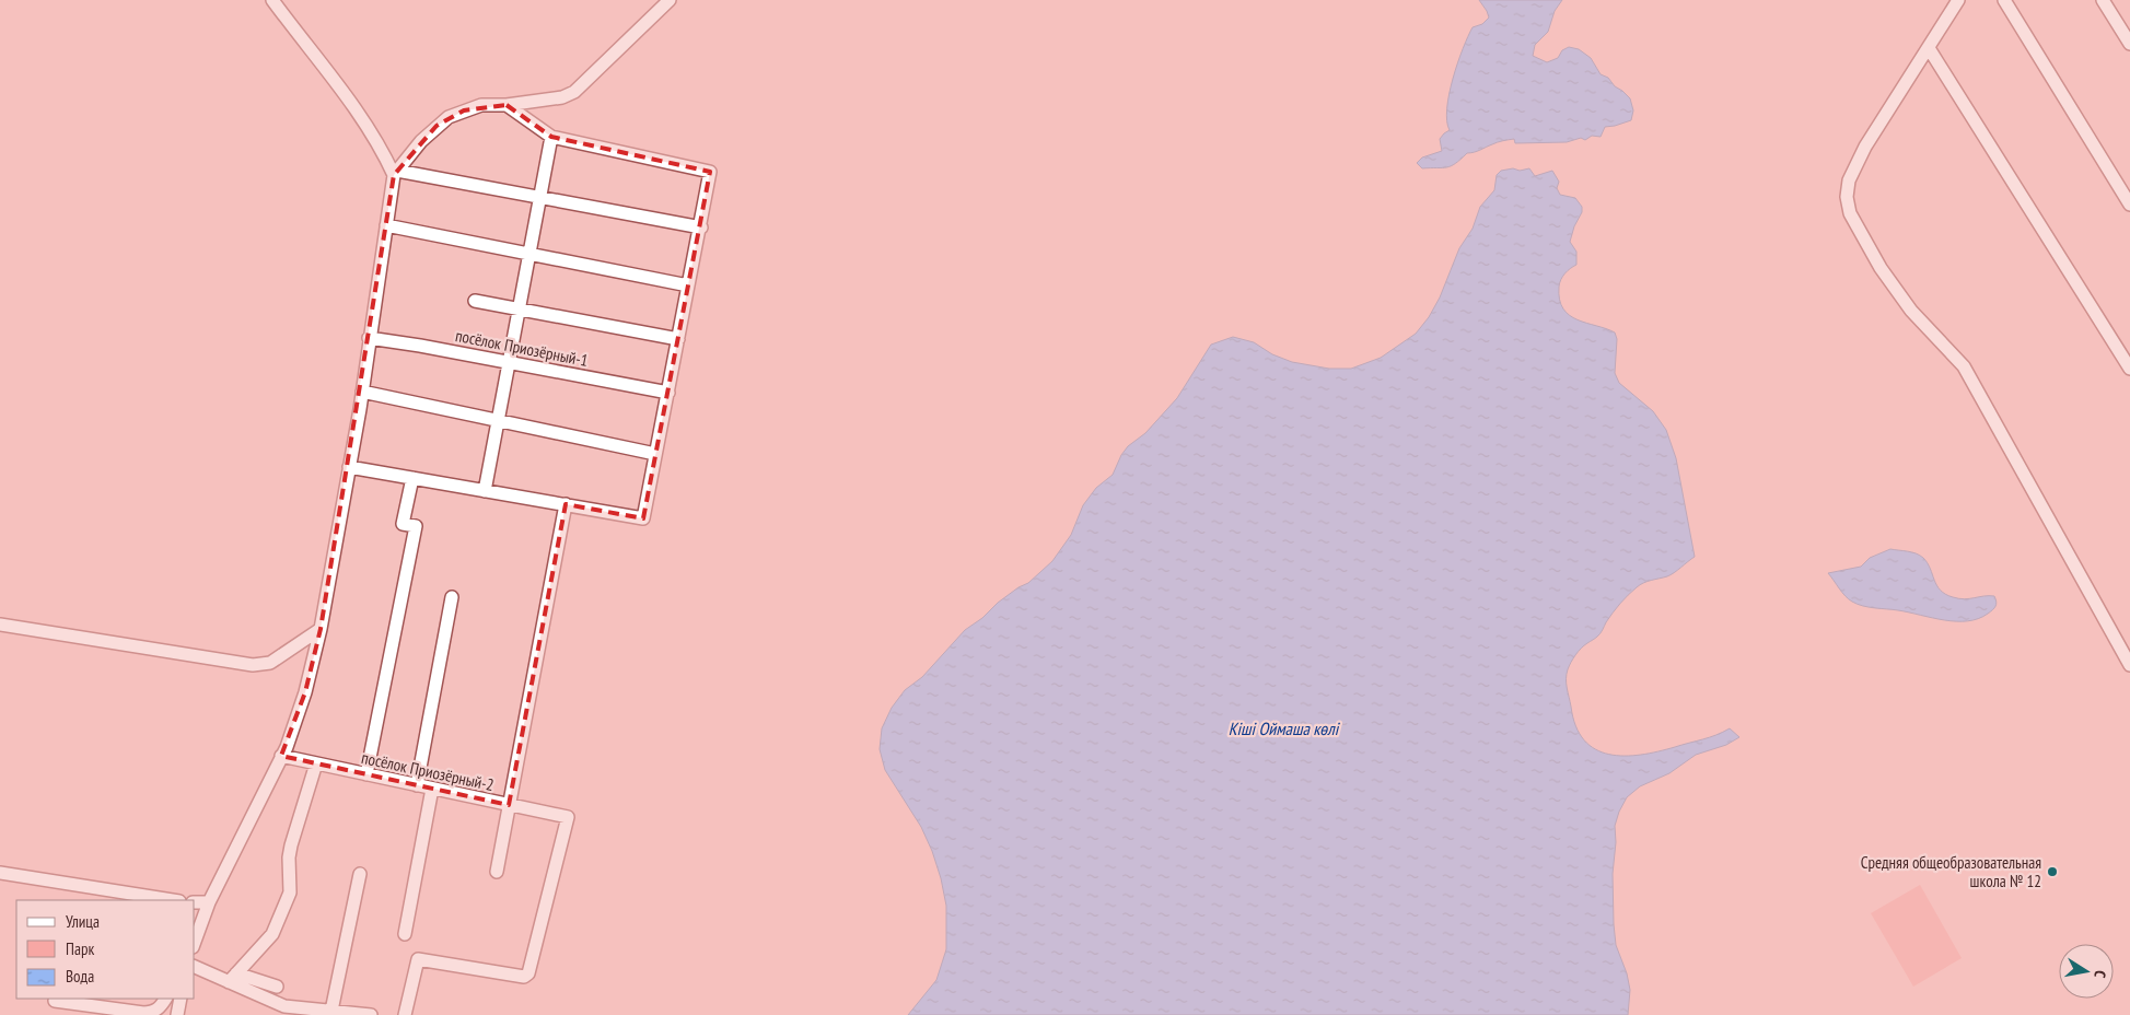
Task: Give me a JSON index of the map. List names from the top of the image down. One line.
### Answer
{"streets":{"street":["посёлок Приозёрный-1","посёлок Приозёрный-2"]},"water":["Кіші Оймаша көлi"],"places":["Средняя общеобразовательная школа № 12"],"legend":["Улица","Парк","Вода"],"north":"right"}
